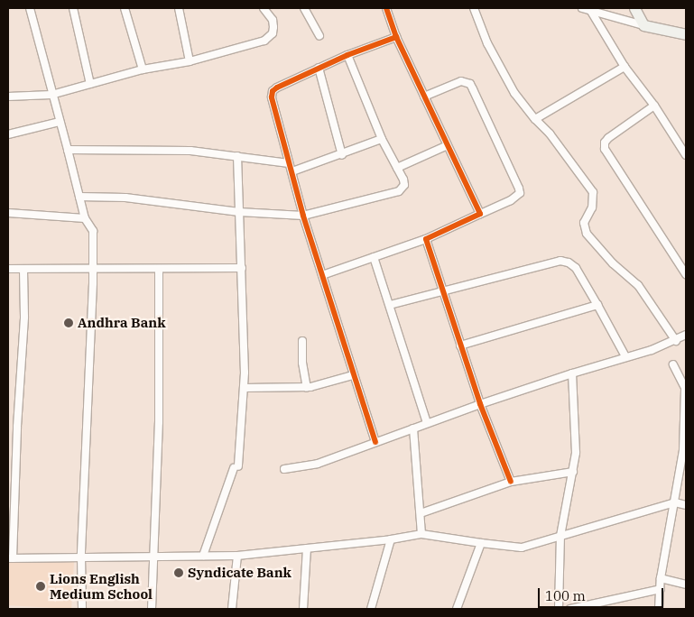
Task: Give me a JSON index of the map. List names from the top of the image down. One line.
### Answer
{"places":["Andhra Bank","Syndicate Bank","Lions English Medium School"],"scale_bar":"100 m"}
